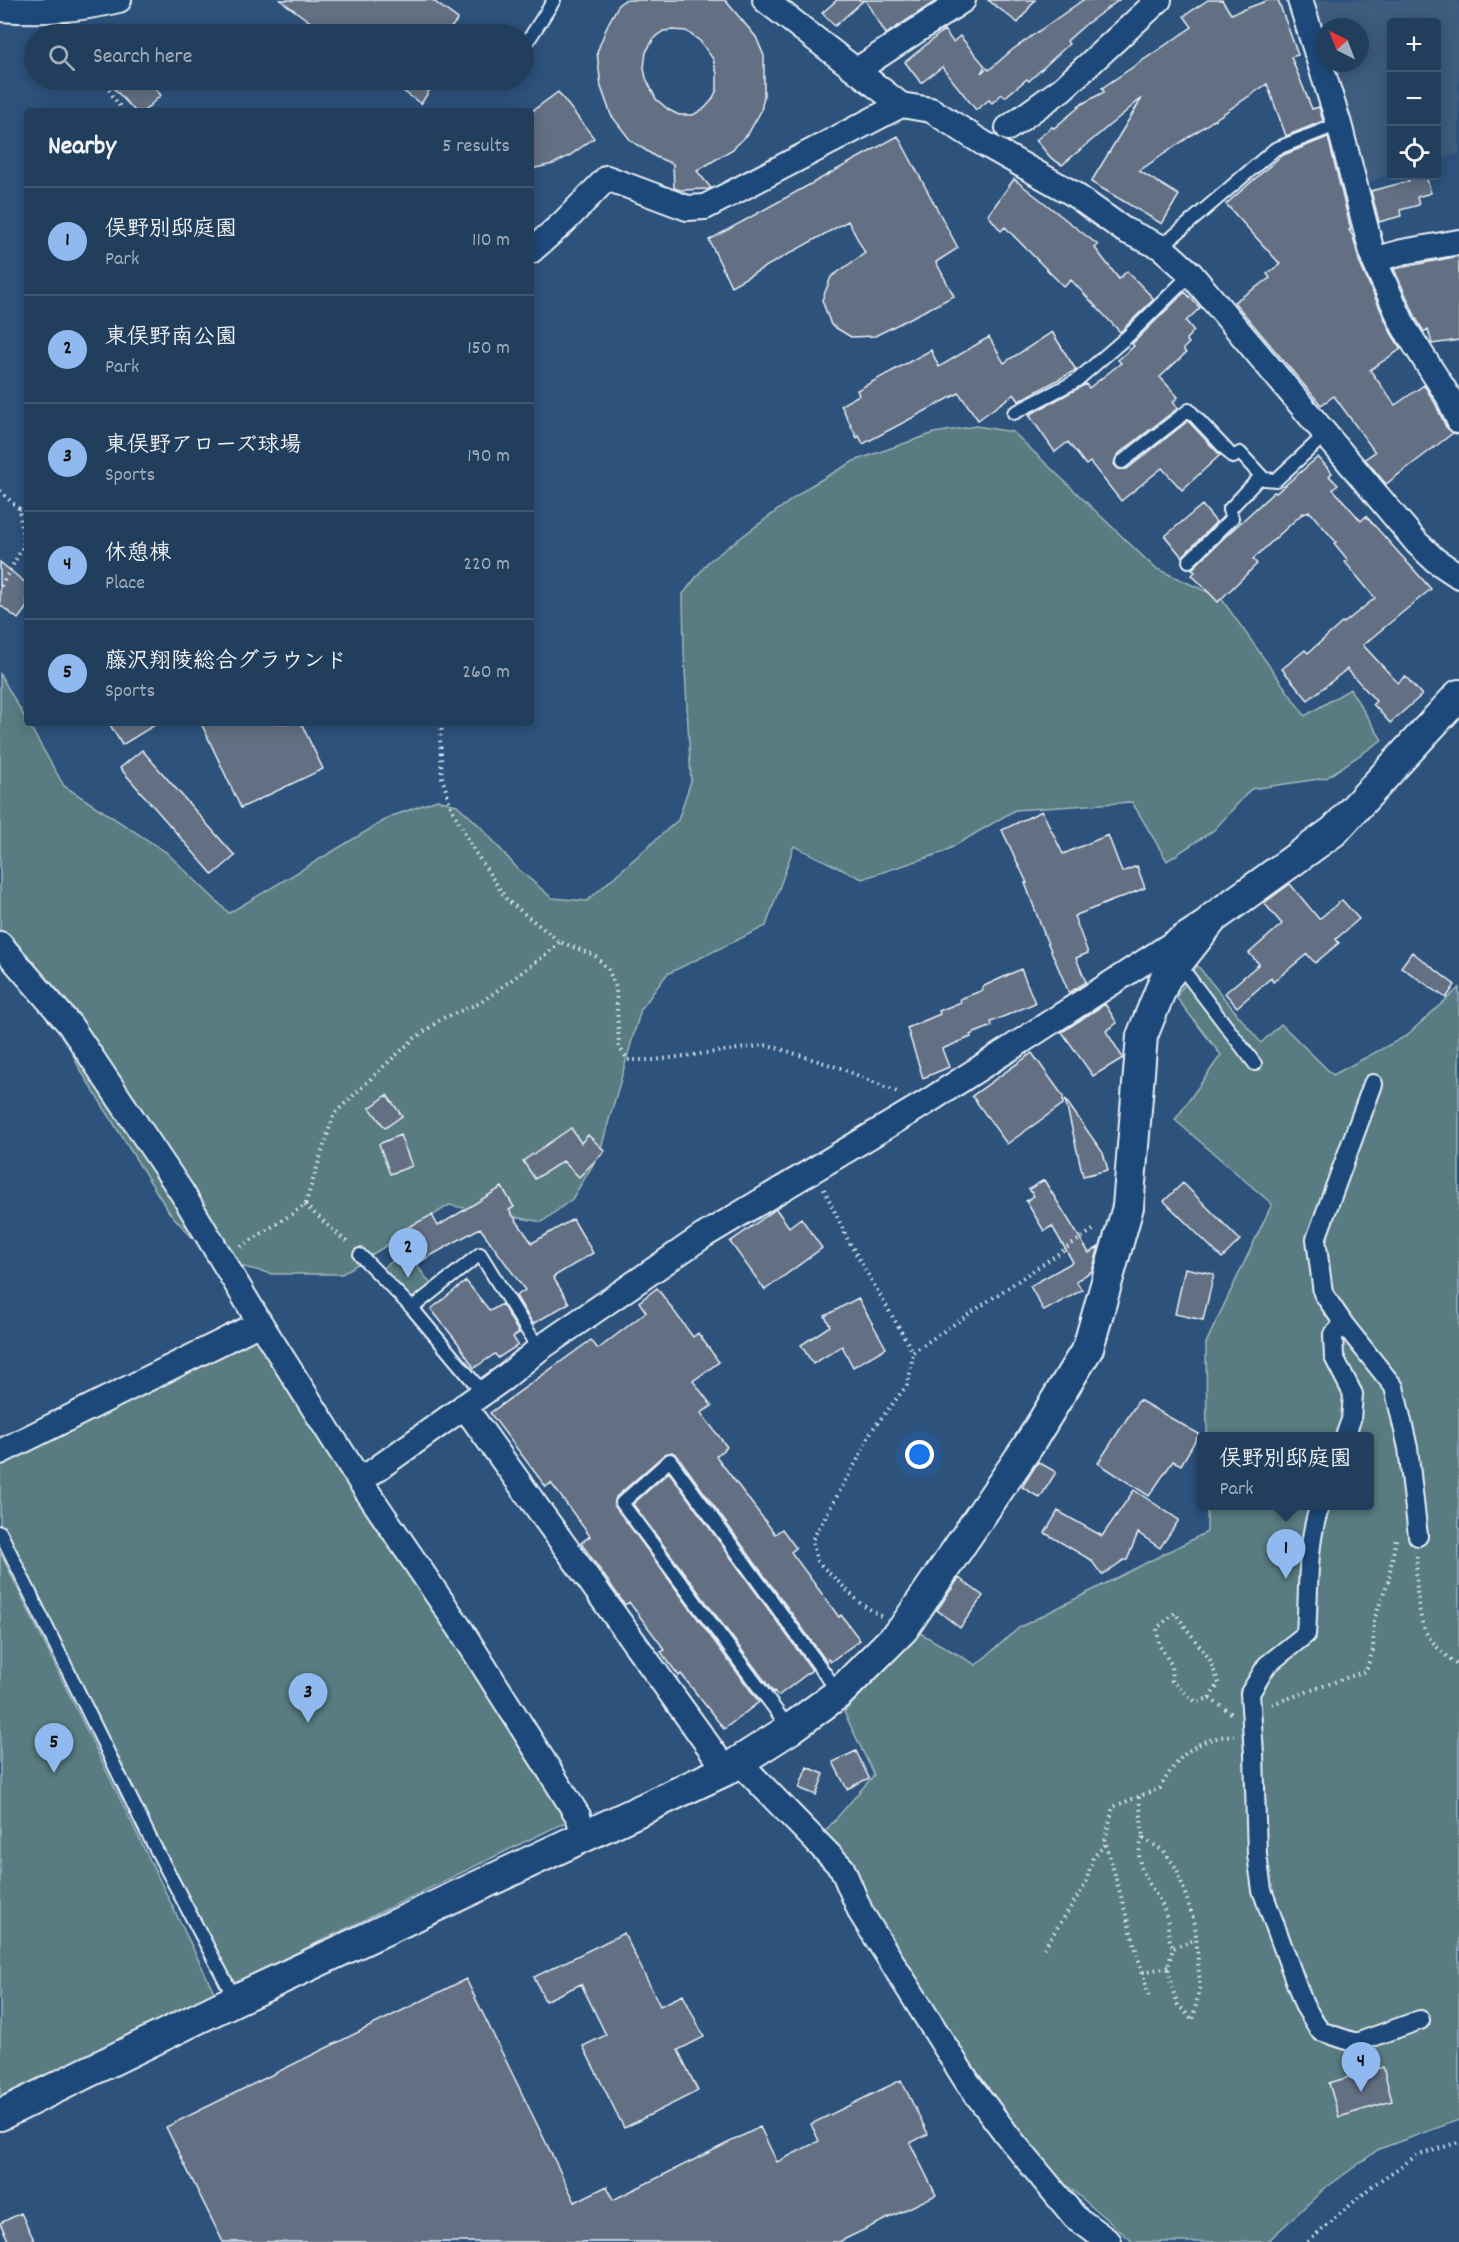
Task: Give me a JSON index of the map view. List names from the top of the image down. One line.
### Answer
{"north":"top left","page":{"map_buttons":["+","−"],"search":"Search here","heading":["Nearby","5 results"],"list":[{"mark":"1","name":"俣野別邸庭園","note":"Park","value":"110 m"},{"mark":"2","name":"東俣野南公園","note":"Park","value":"150 m"},{"mark":"3","name":"東俣野アローズ球場","note":"Sports","value":"190 m"},{"mark":"4","name":"休憩棟","note":"Place","value":"220 m"},{"mark":"5","name":"藤沢翔陵総合グラウンド","note":"Sports","value":"260 m"}],"pins":["2","1","3","5","4"],"popup":["俣野別邸庭園","Park"]}}
